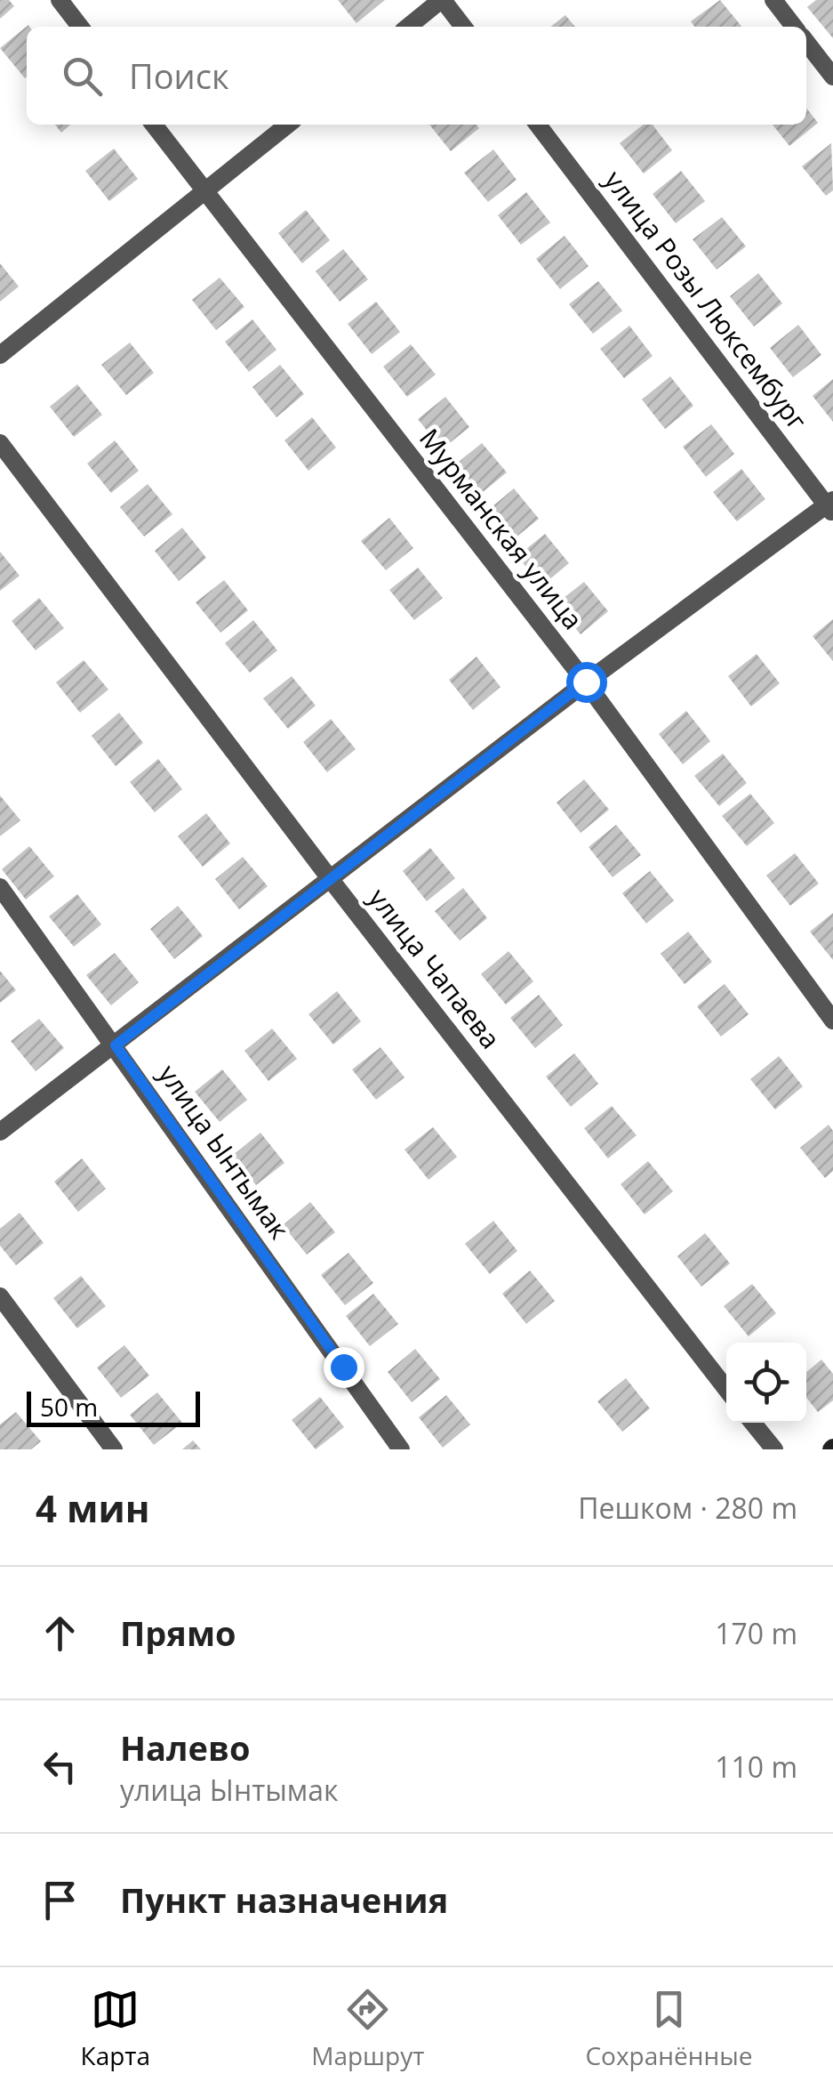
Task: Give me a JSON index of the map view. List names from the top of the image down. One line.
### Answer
{"streets":{"street":["улица Розы Люксембург","Мурманская улица","улица Чапаева","улица Ынтымак"]},"scale_bar":"50 m","page":{"search":"Поиск","scale":"50 m","heading":["4 мин","Пешком · 280 m"],"list":[["Прямо","170 m"],["Налево","улица Ынтымак","110 m"],"Пункт назначения"],"nav":["Карта","Маршрут","Сохранённые"]}}
